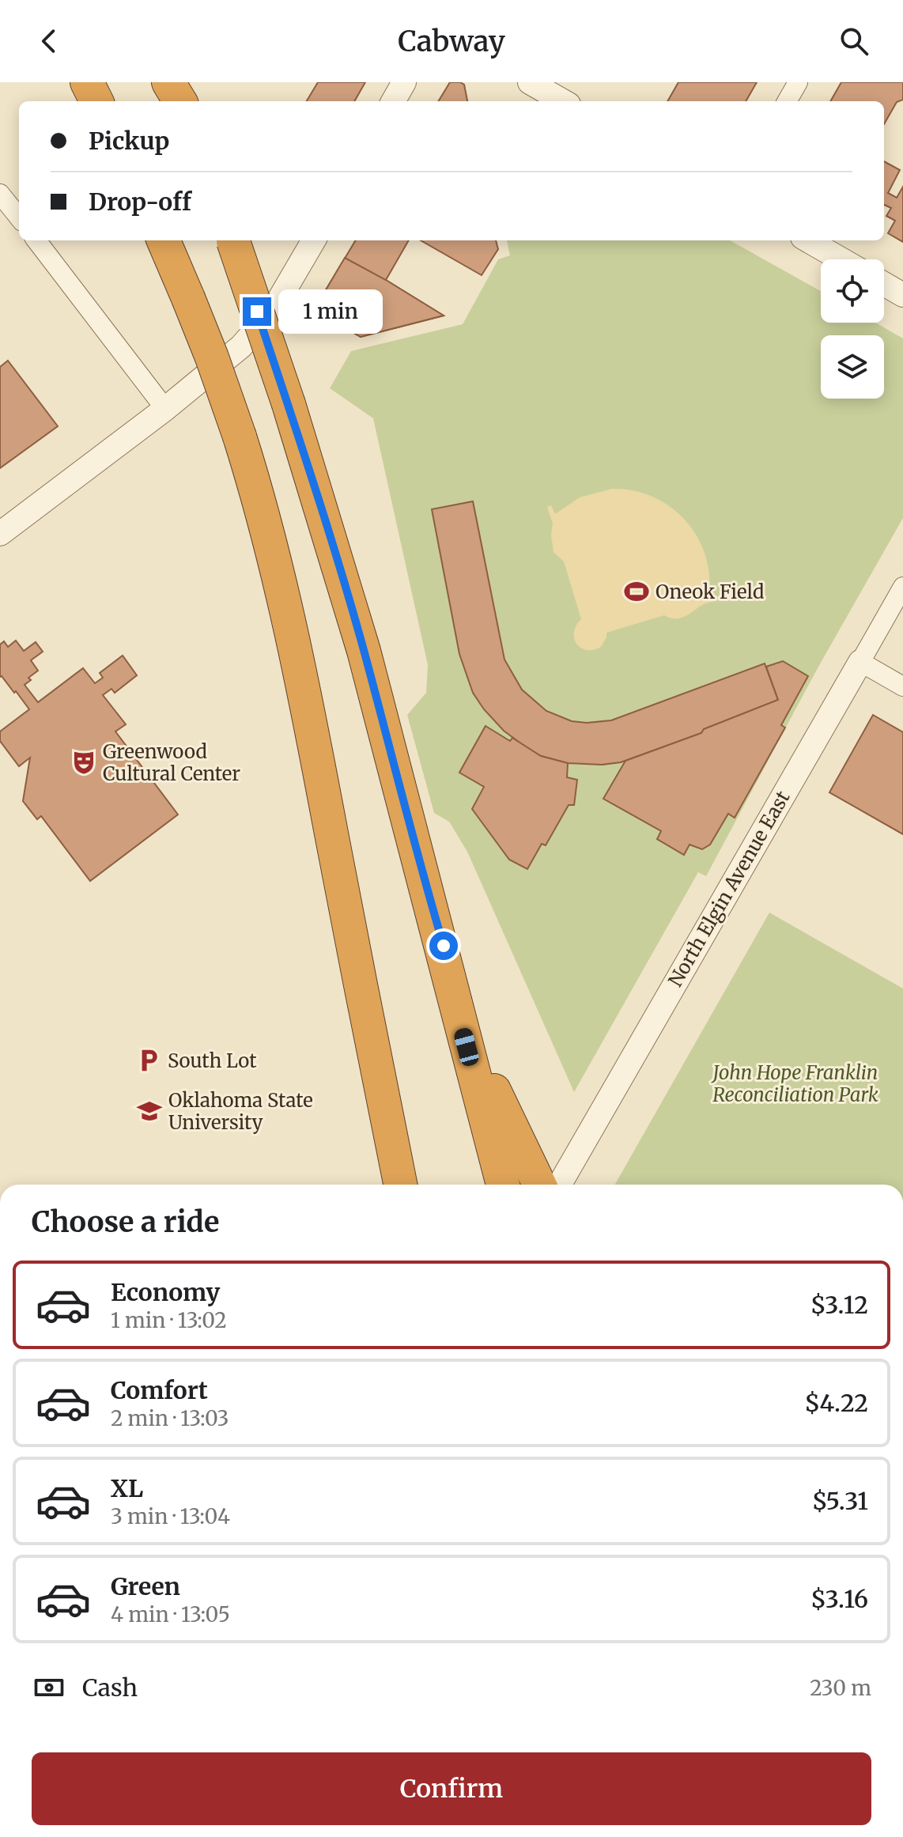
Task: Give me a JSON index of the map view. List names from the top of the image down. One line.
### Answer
{"streets":{"street":["North Elgin Avenue East"]},"parks":["John Hope Franklin Reconciliation Park"],"places":{"sports":["Oneok Field"],"theatre":["Greenwood Cultural Center"],"parking":["South Lot"],"school or university":["Oklahoma State University"]},"page":{"header":"Cabway","banner":["Pickup","Drop-off"],"bubble":"1 min","heading":"Choose a ride","list":[{"name":"Economy","note":"1 min · 13:02","value":"$3.12"},{"name":"Comfort","note":"2 min · 13:03","value":"$4.22"},{"name":"XL","note":"3 min · 13:04","value":"$5.31"},{"name":"Green","note":"4 min · 13:05","value":"$3.16"}],"pay":["Cash","230 m"],"buttons":"Confirm"}}
